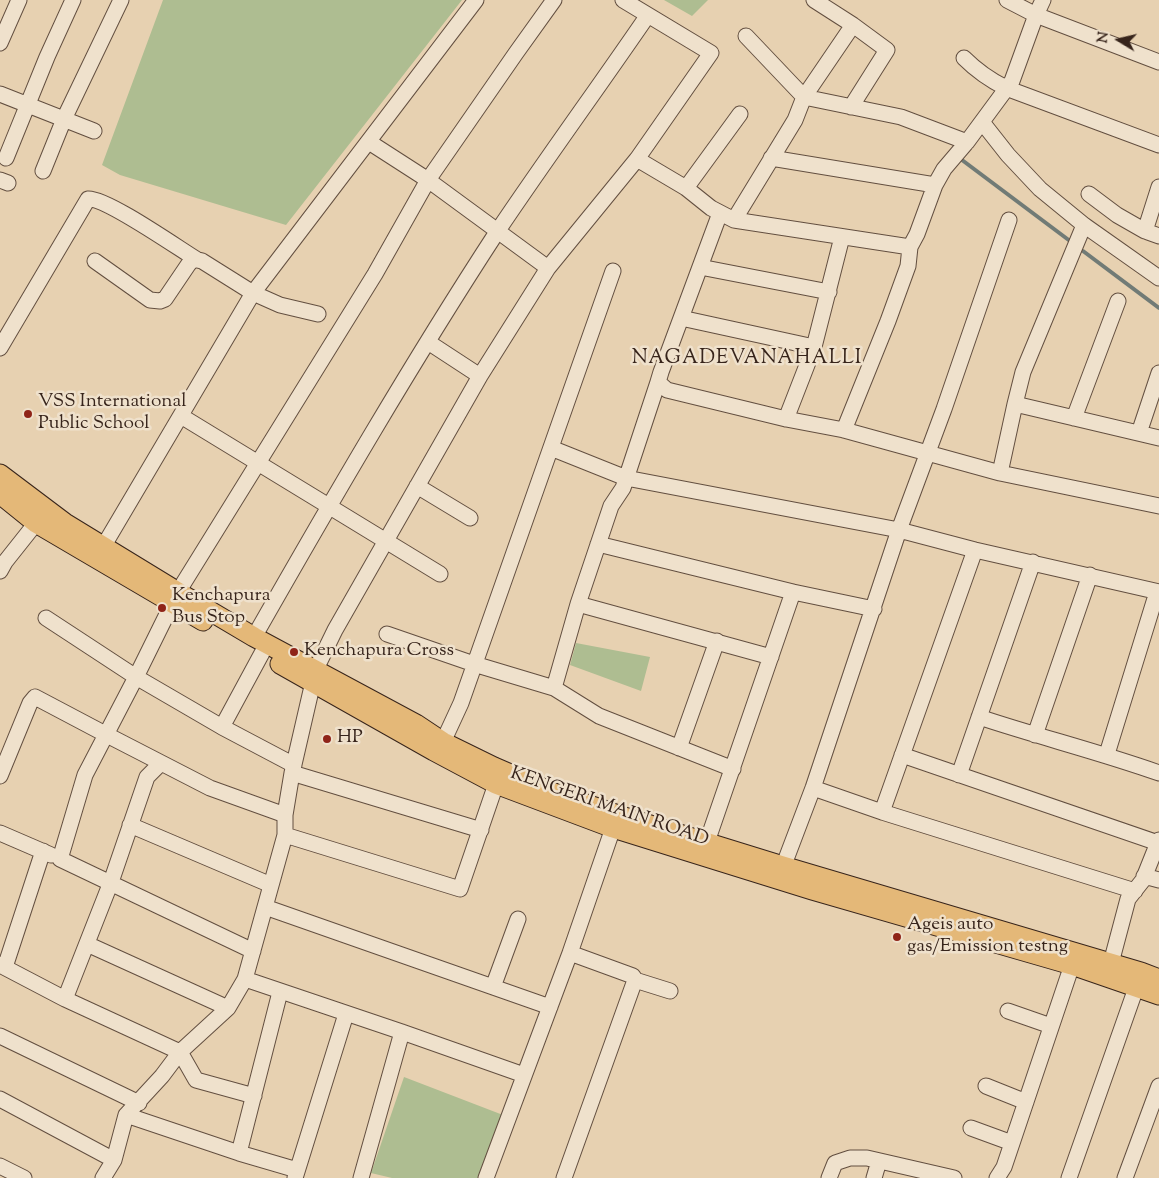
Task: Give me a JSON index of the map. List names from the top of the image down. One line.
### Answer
{"streets":{"main road":["KENGERI MAIN ROAD"]},"districts":["NAGADEVANAHALLI"],"places":["VSS International Public School","Kenchapura Bus Stop","Kenchapura Cross","HP","Ageis auto gas/Emission testng"],"north":"left"}
